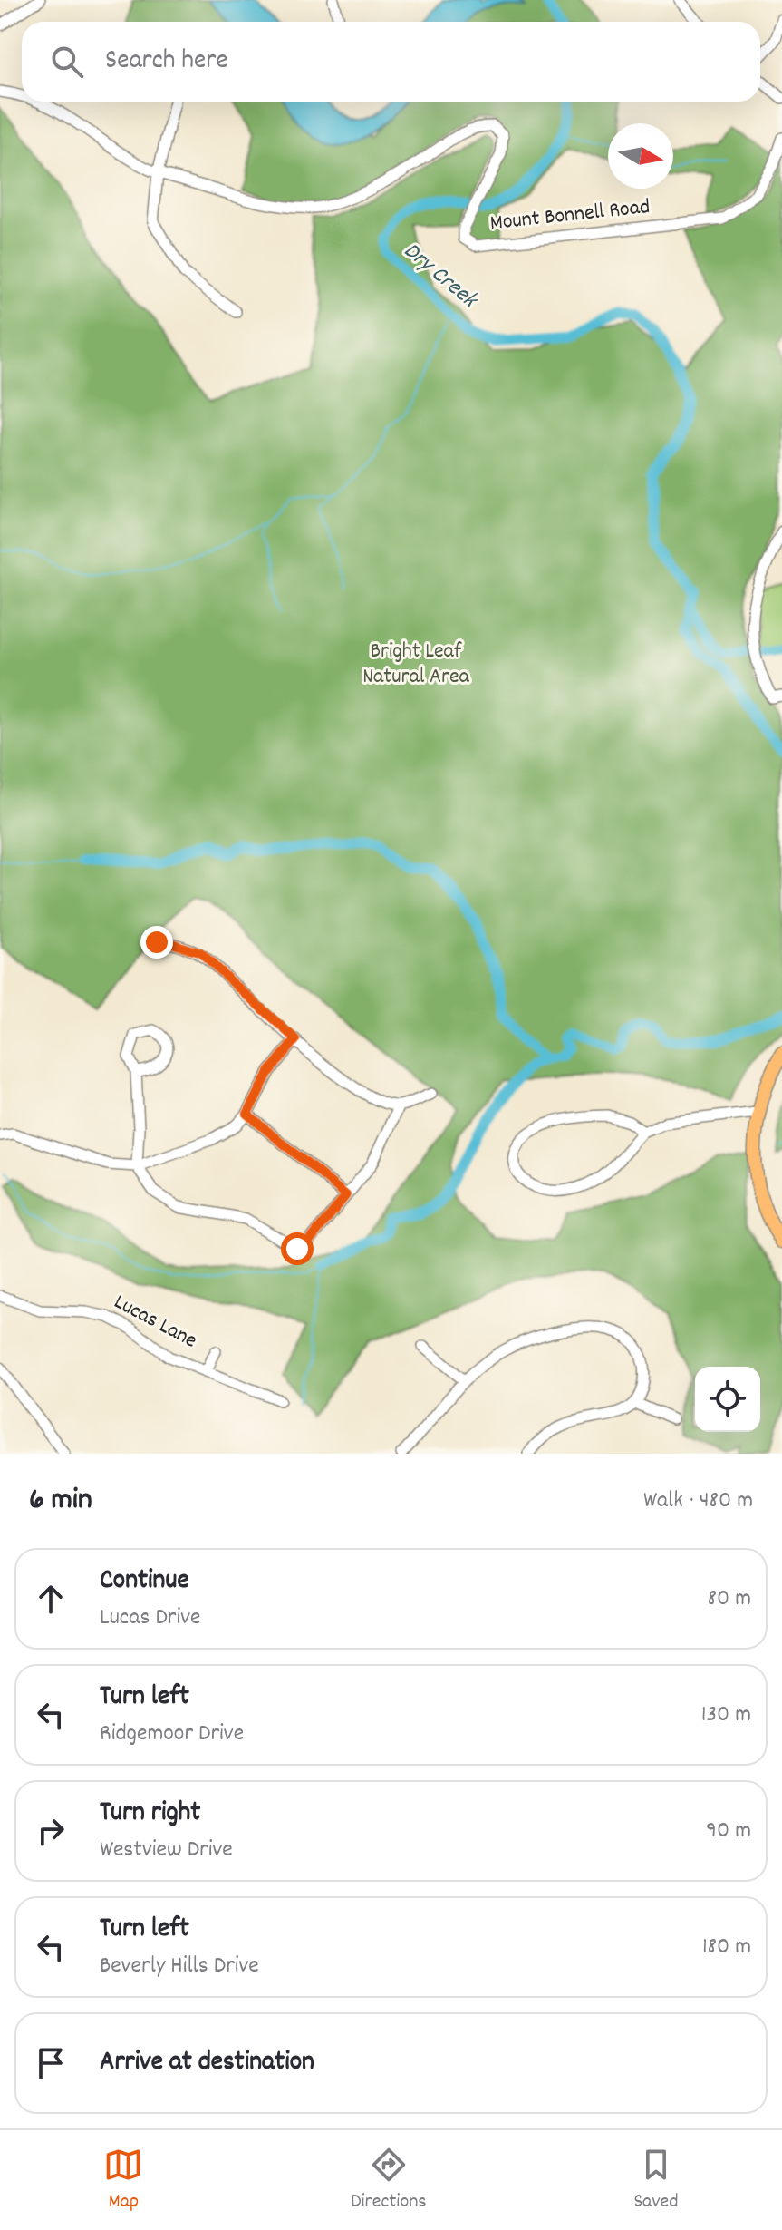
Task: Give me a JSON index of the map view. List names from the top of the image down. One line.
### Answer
{"streets":{"street":["Mount Bonnell Road","Lucas Lane"]},"water":["Dry Creek"],"parks":["Bright Leaf Natural Area"],"north":"right","page":{"search":"Search here","heading":["6 min","Walk · 480 m"],"list":[["Continue","Lucas Drive","80 m"],["Turn left","Ridgemoor Drive","130 m"],["Turn right","Westview Drive","90 m"],["Turn left","Beverly Hills Drive","180 m"],"Arrive at destination"],"nav":["Map","Directions","Saved"]}}
